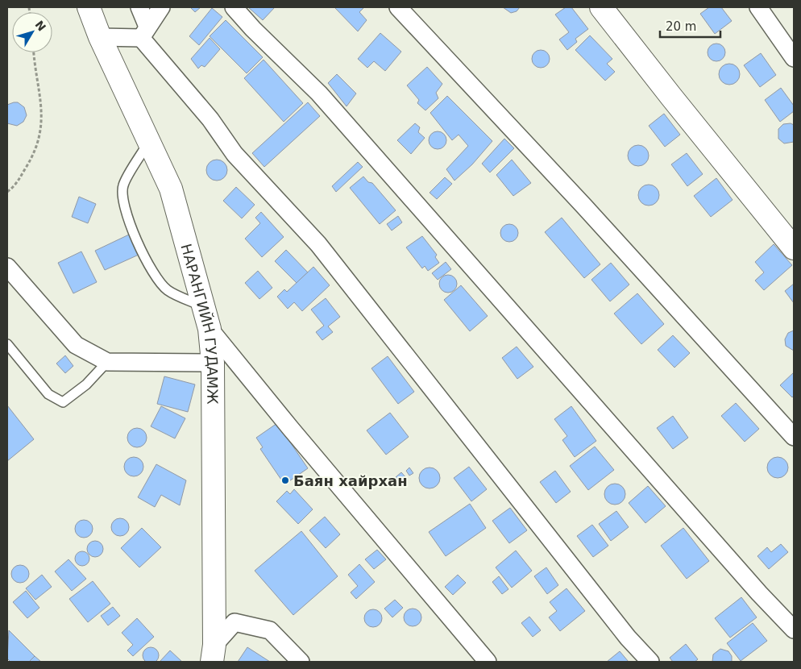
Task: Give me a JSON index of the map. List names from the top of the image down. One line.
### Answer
{"streets":{"main road":["НАРАНГИЙН ГУДАМЖ"]},"places":["Баян хайрхан"],"scale_bar":"20 m","north":"top right"}
